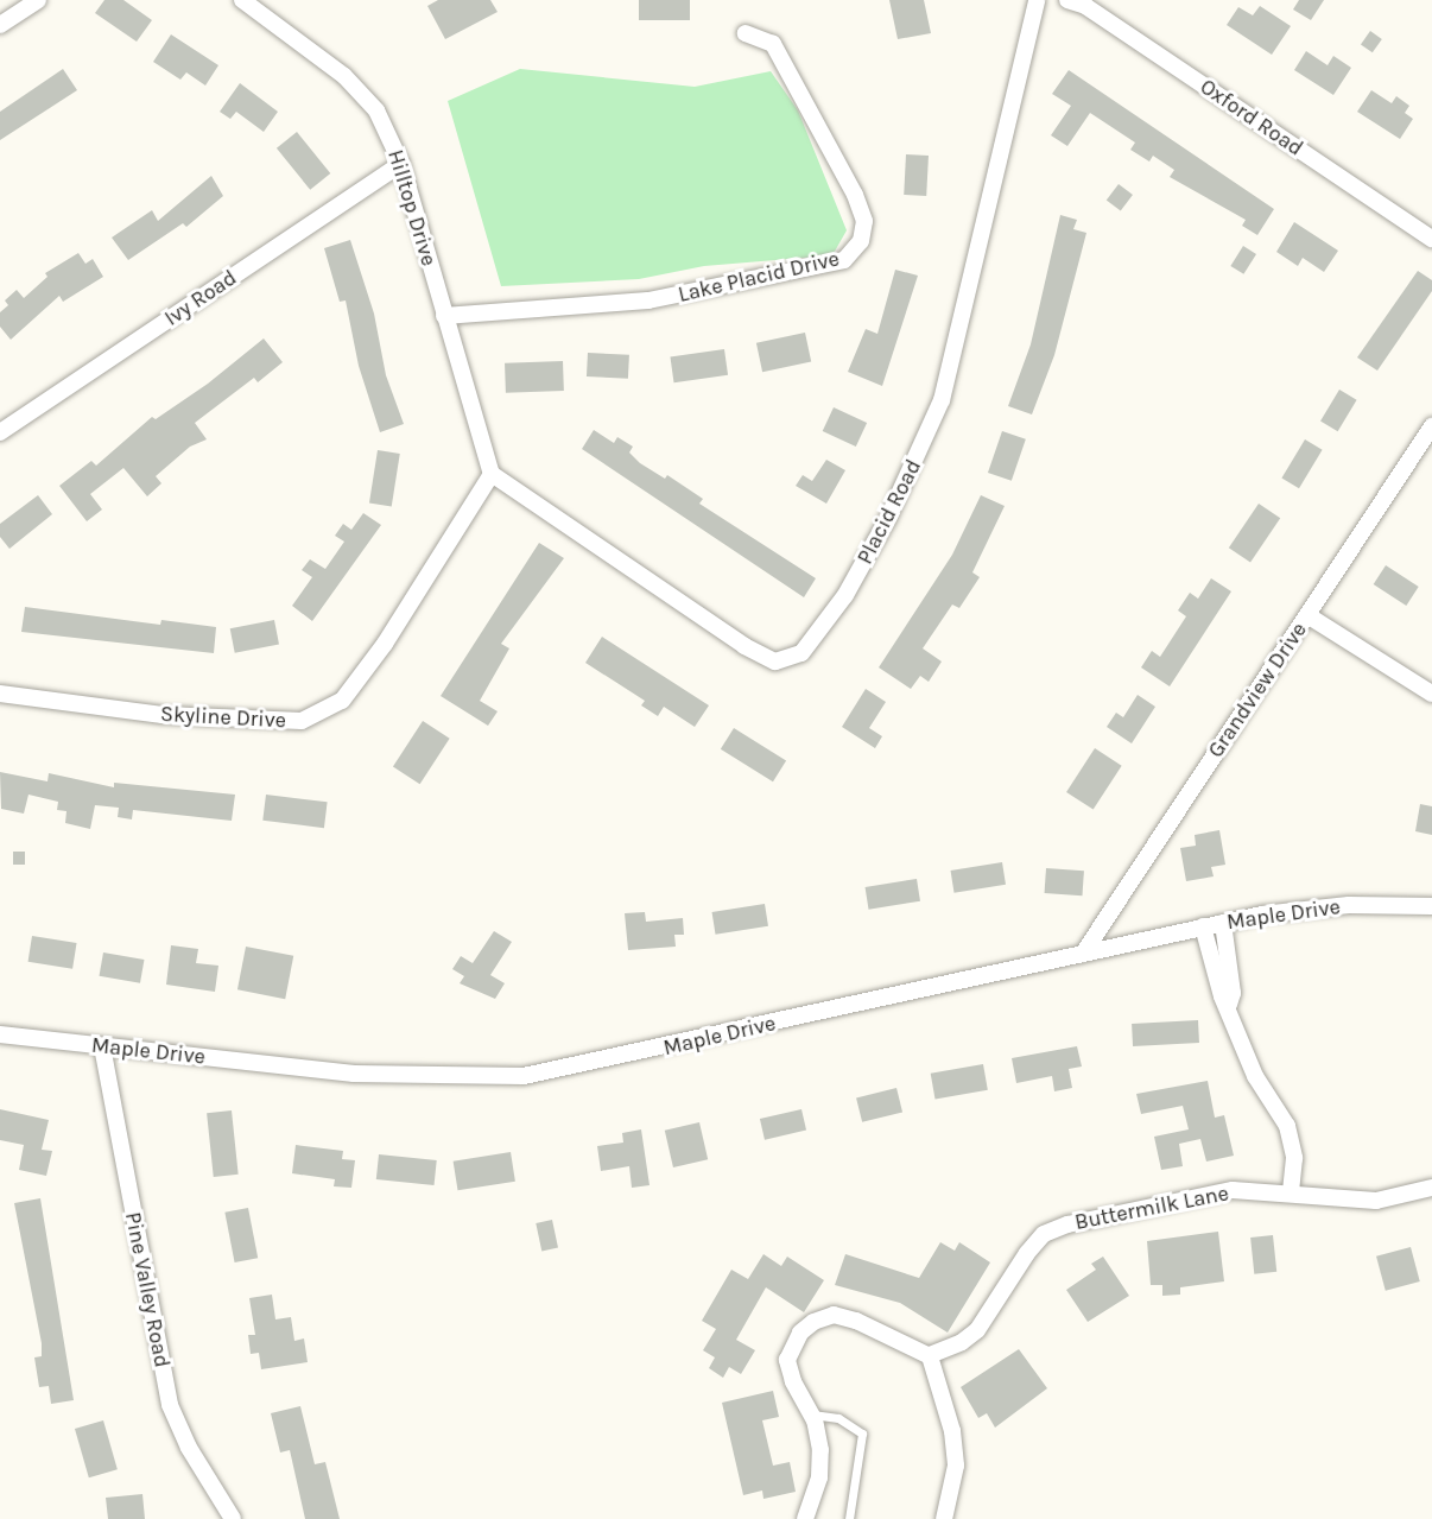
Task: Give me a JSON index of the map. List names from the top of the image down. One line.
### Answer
{"streets":{"street":["Oxford Road","Hilltop Drive","Lake Placid Drive","Ivy Road","Placid Road","Grandview Drive","Skyline Drive","Maple Drive","Buttermilk Lane","Pine Valley Road"]},"crossings":[["Hilltop Drive","Lake Placid Drive"],["Hilltop Drive","Ivy Road"],["Hilltop Drive","Placid Road"],["Hilltop Drive","Skyline Drive"],["Placid Road","Skyline Drive"],["Grandview Drive","Maple Drive"],["Maple Drive","Pine Valley Road"]]}
